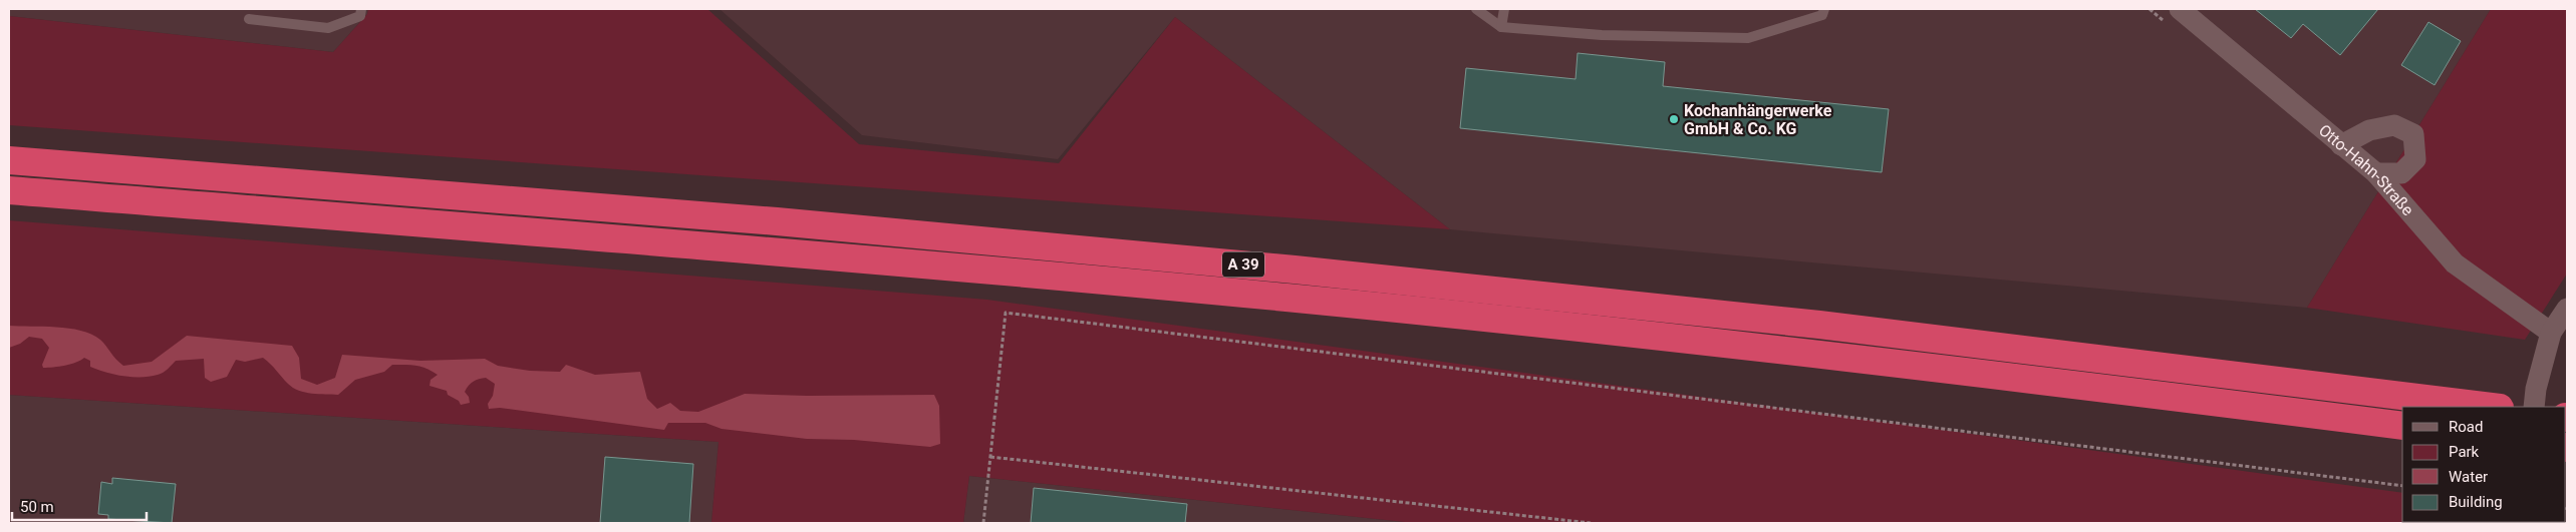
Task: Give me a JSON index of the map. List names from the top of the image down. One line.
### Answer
{"streets":{"highway":["A 39"],"street":["Otto-Hahn-Straße"]},"places":["Kochanhängerwerke GmbH & Co. KG"],"legend":["Road","Park","Water","Building"],"scale_bar":"50 m"}
